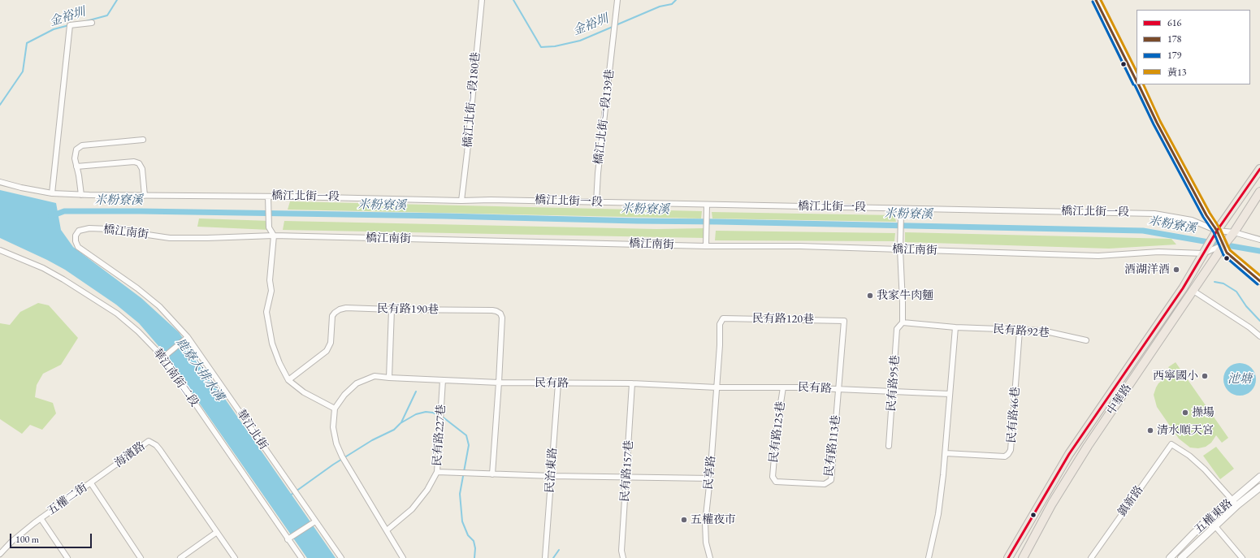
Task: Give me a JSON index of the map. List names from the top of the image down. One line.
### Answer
{"streets":{"main road":["中華路"],"street":["橋江北街一段180巷","橋江北街一段139巷","橋江北街一段","橋江南街","民有路190巷","民有路120巷","民有路92巷","華江南街二段","民有路","民有路95巷","民有路46巷","華江北街","民有路125巷","民有路227巷","民有路113巷","海濱路","民治東路","民有路157巷","民享路","五權二街","鎮新路","五權東路"]},"crossings":[["橋江北街一段180巷","橋江北街一段"],["橋江北街一段139巷","橋江北街一段"],["橋江北街一段","民有路95巷"],["橋江北街一段","中華路"],["橋江南街","民有路95巷"],["橋江南街","中華路"],["橋江南街","華江北街"],["民有路190巷","民有路"],["民有路120巷","民有路"],["民有路120巷","民有路113巷"],["民有路120巷","民享路"],["民有路92巷","民有路95巷"],["民有路92巷","民有路46巷"],["民有路","民有路95巷"],["民有路","民有路125巷"],["民有路","民有路227巷"],["民有路","民有路113巷"],["民有路","民治東路"],["民有路","民有路157巷"],["民有路","民享路"],["民有路125巷","民有路113巷"],["海濱路","五權二街"],["鎮新路","五權東路"]],"water":["金裕圳","米粉寮溪","鹿寮大排水溝","池塘"],"places":["酒湖洋酒","我家牛肉麵","西寧國小","操場","清水順天宮","五權夜市"],"lines":["transit line 178","transit line 黃13","transit line 179","transit line 616"],"legend":["616","178","179","黃13"],"scale_bar":"100 m"}
